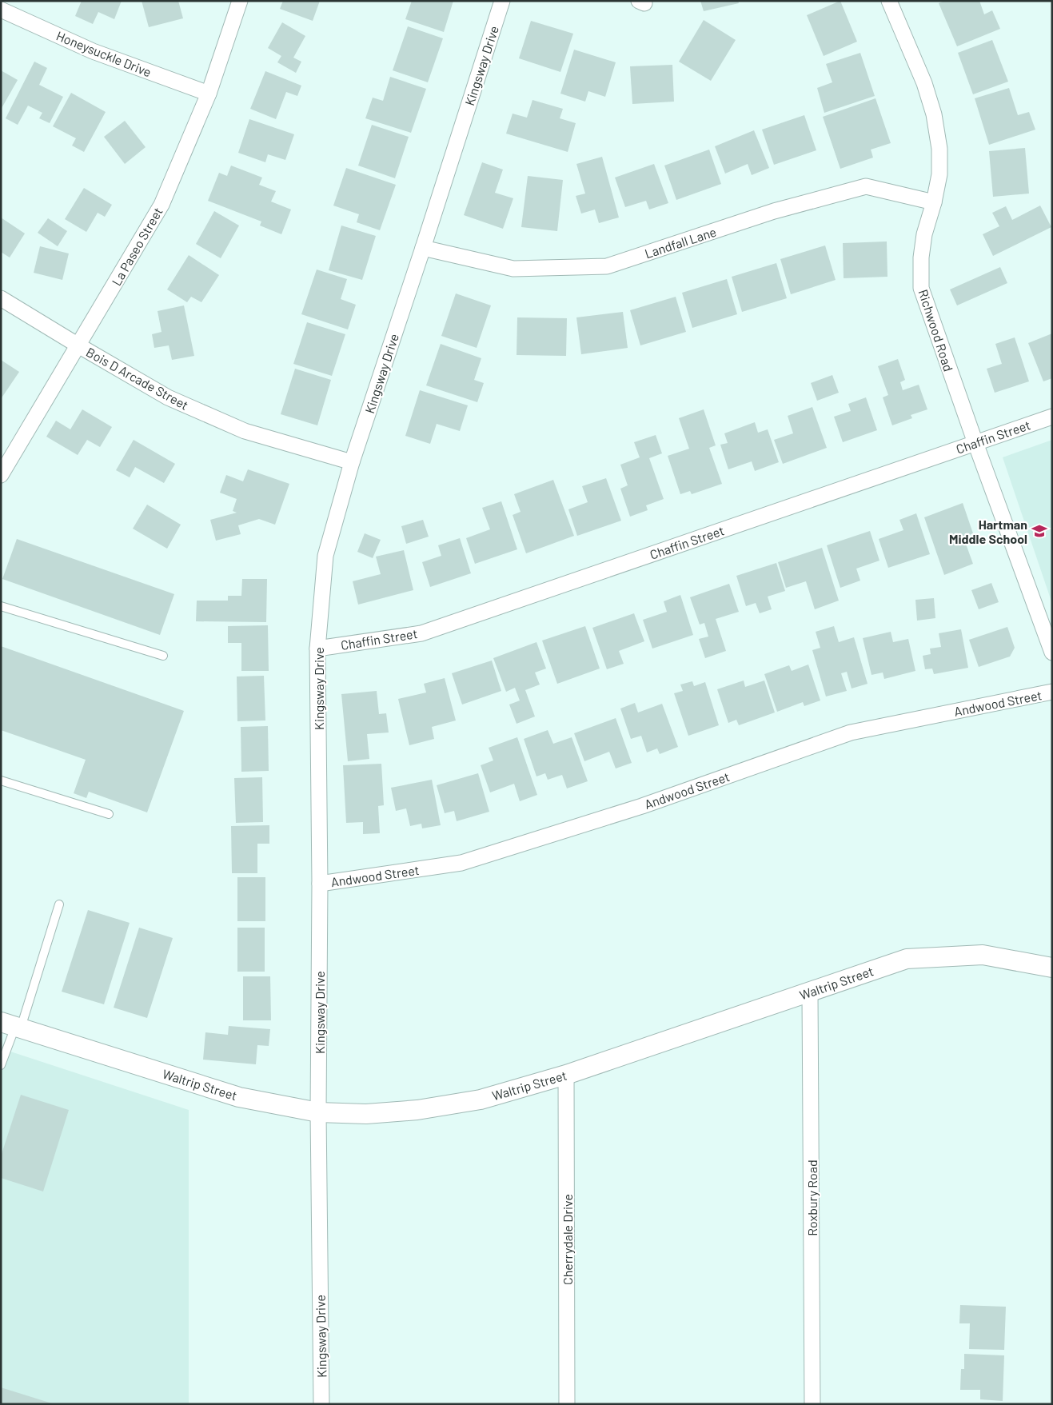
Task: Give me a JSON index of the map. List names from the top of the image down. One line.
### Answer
{"streets":{"street":["Honeysuckle Drive","Kingsway Drive","Landfall Lane","La Paseo Street","Richwood Road","Bois D Arcade Street","Chaffin Street","Andwood Street","Waltrip Street","Roxbury Road","Cherrydale Drive"]},"crossings":[["Honeysuckle Drive","La Paseo Street"],["Kingsway Drive","Landfall Lane"],["Kingsway Drive","Bois D Arcade Street"],["Kingsway Drive","Chaffin Street"],["Kingsway Drive","Andwood Street"],["Kingsway Drive","Waltrip Street"],["Landfall Lane","Richwood Road"],["La Paseo Street","Bois D Arcade Street"],["Richwood Road","Chaffin Street"],["Waltrip Street","Roxbury Road"],["Waltrip Street","Cherrydale Drive"]],"places":{"school or university":["Hartman Middle School"]}}
